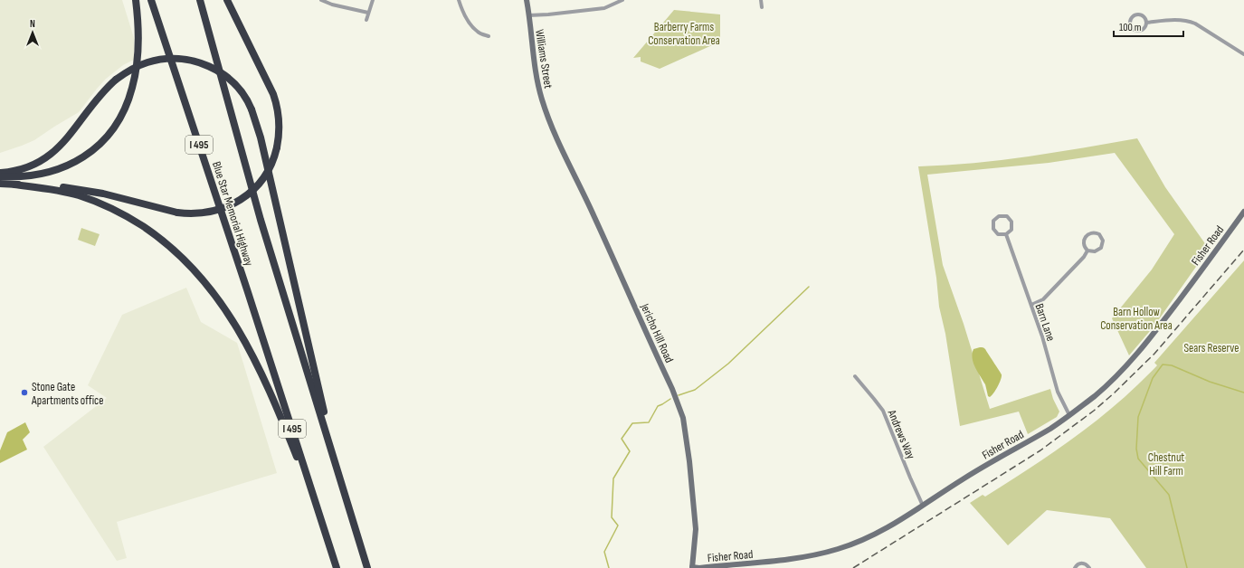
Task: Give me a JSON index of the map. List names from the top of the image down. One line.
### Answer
{"streets":{"highway":["I 495","Blue Star Memorial Highway"],"street":["Williams Street","Fisher Road","Barn Lane","Jericho Hill Road","Andrews Way"]},"crossings":[["Williams Street","Jericho Hill Road"],["I 495","Blue Star Memorial Highway"],["Fisher Road","Barn Lane"],["Fisher Road","Jericho Hill Road"],["Fisher Road","Andrews Way"]],"parks":["Barberry Farms Conservation Area","Barn Hollow Conservation Area","Sears Reserve","Chestnut Hill Farm"],"places":["Stone Gate Apartments office"],"scale_bar":"100 m","north":"top"}
